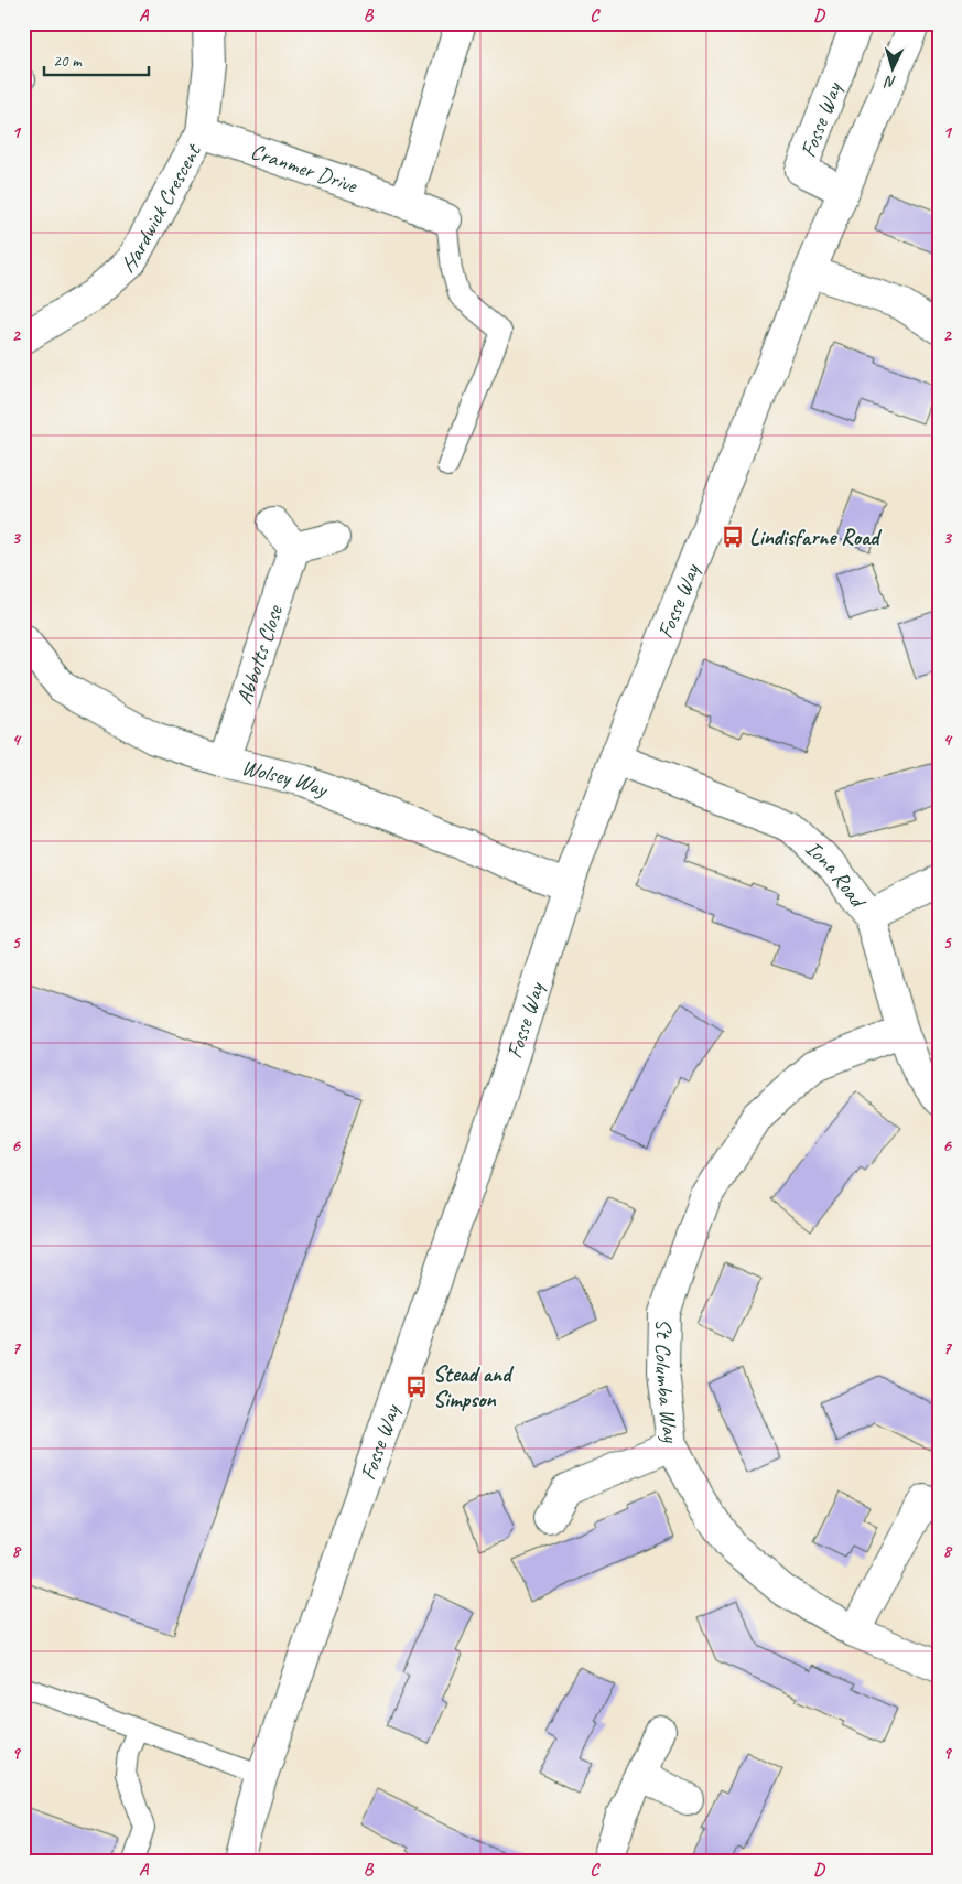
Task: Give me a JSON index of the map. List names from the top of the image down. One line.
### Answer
{"streets":{"street":["Fosse Way","Cranmer Drive","Hardwick Crescent","Abbotts Close","Wolsey Way","Iona Road","St Columba Way"]},"crossings":[["Fosse Way","Wolsey Way"],["Fosse Way","Iona Road"],["Cranmer Drive","Hardwick Crescent"],["Abbotts Close","Wolsey Way"],["Iona Road","St Columba Way"]],"places":{"bus stop":["Lindisfarne Road","Stead and Simpson"]},"scale_bar":"20 m","north":"bottom","grid":{"columns":["A","B","C","D"],"rows":["1","2","3","4","5","6","7","8","9"]}}
